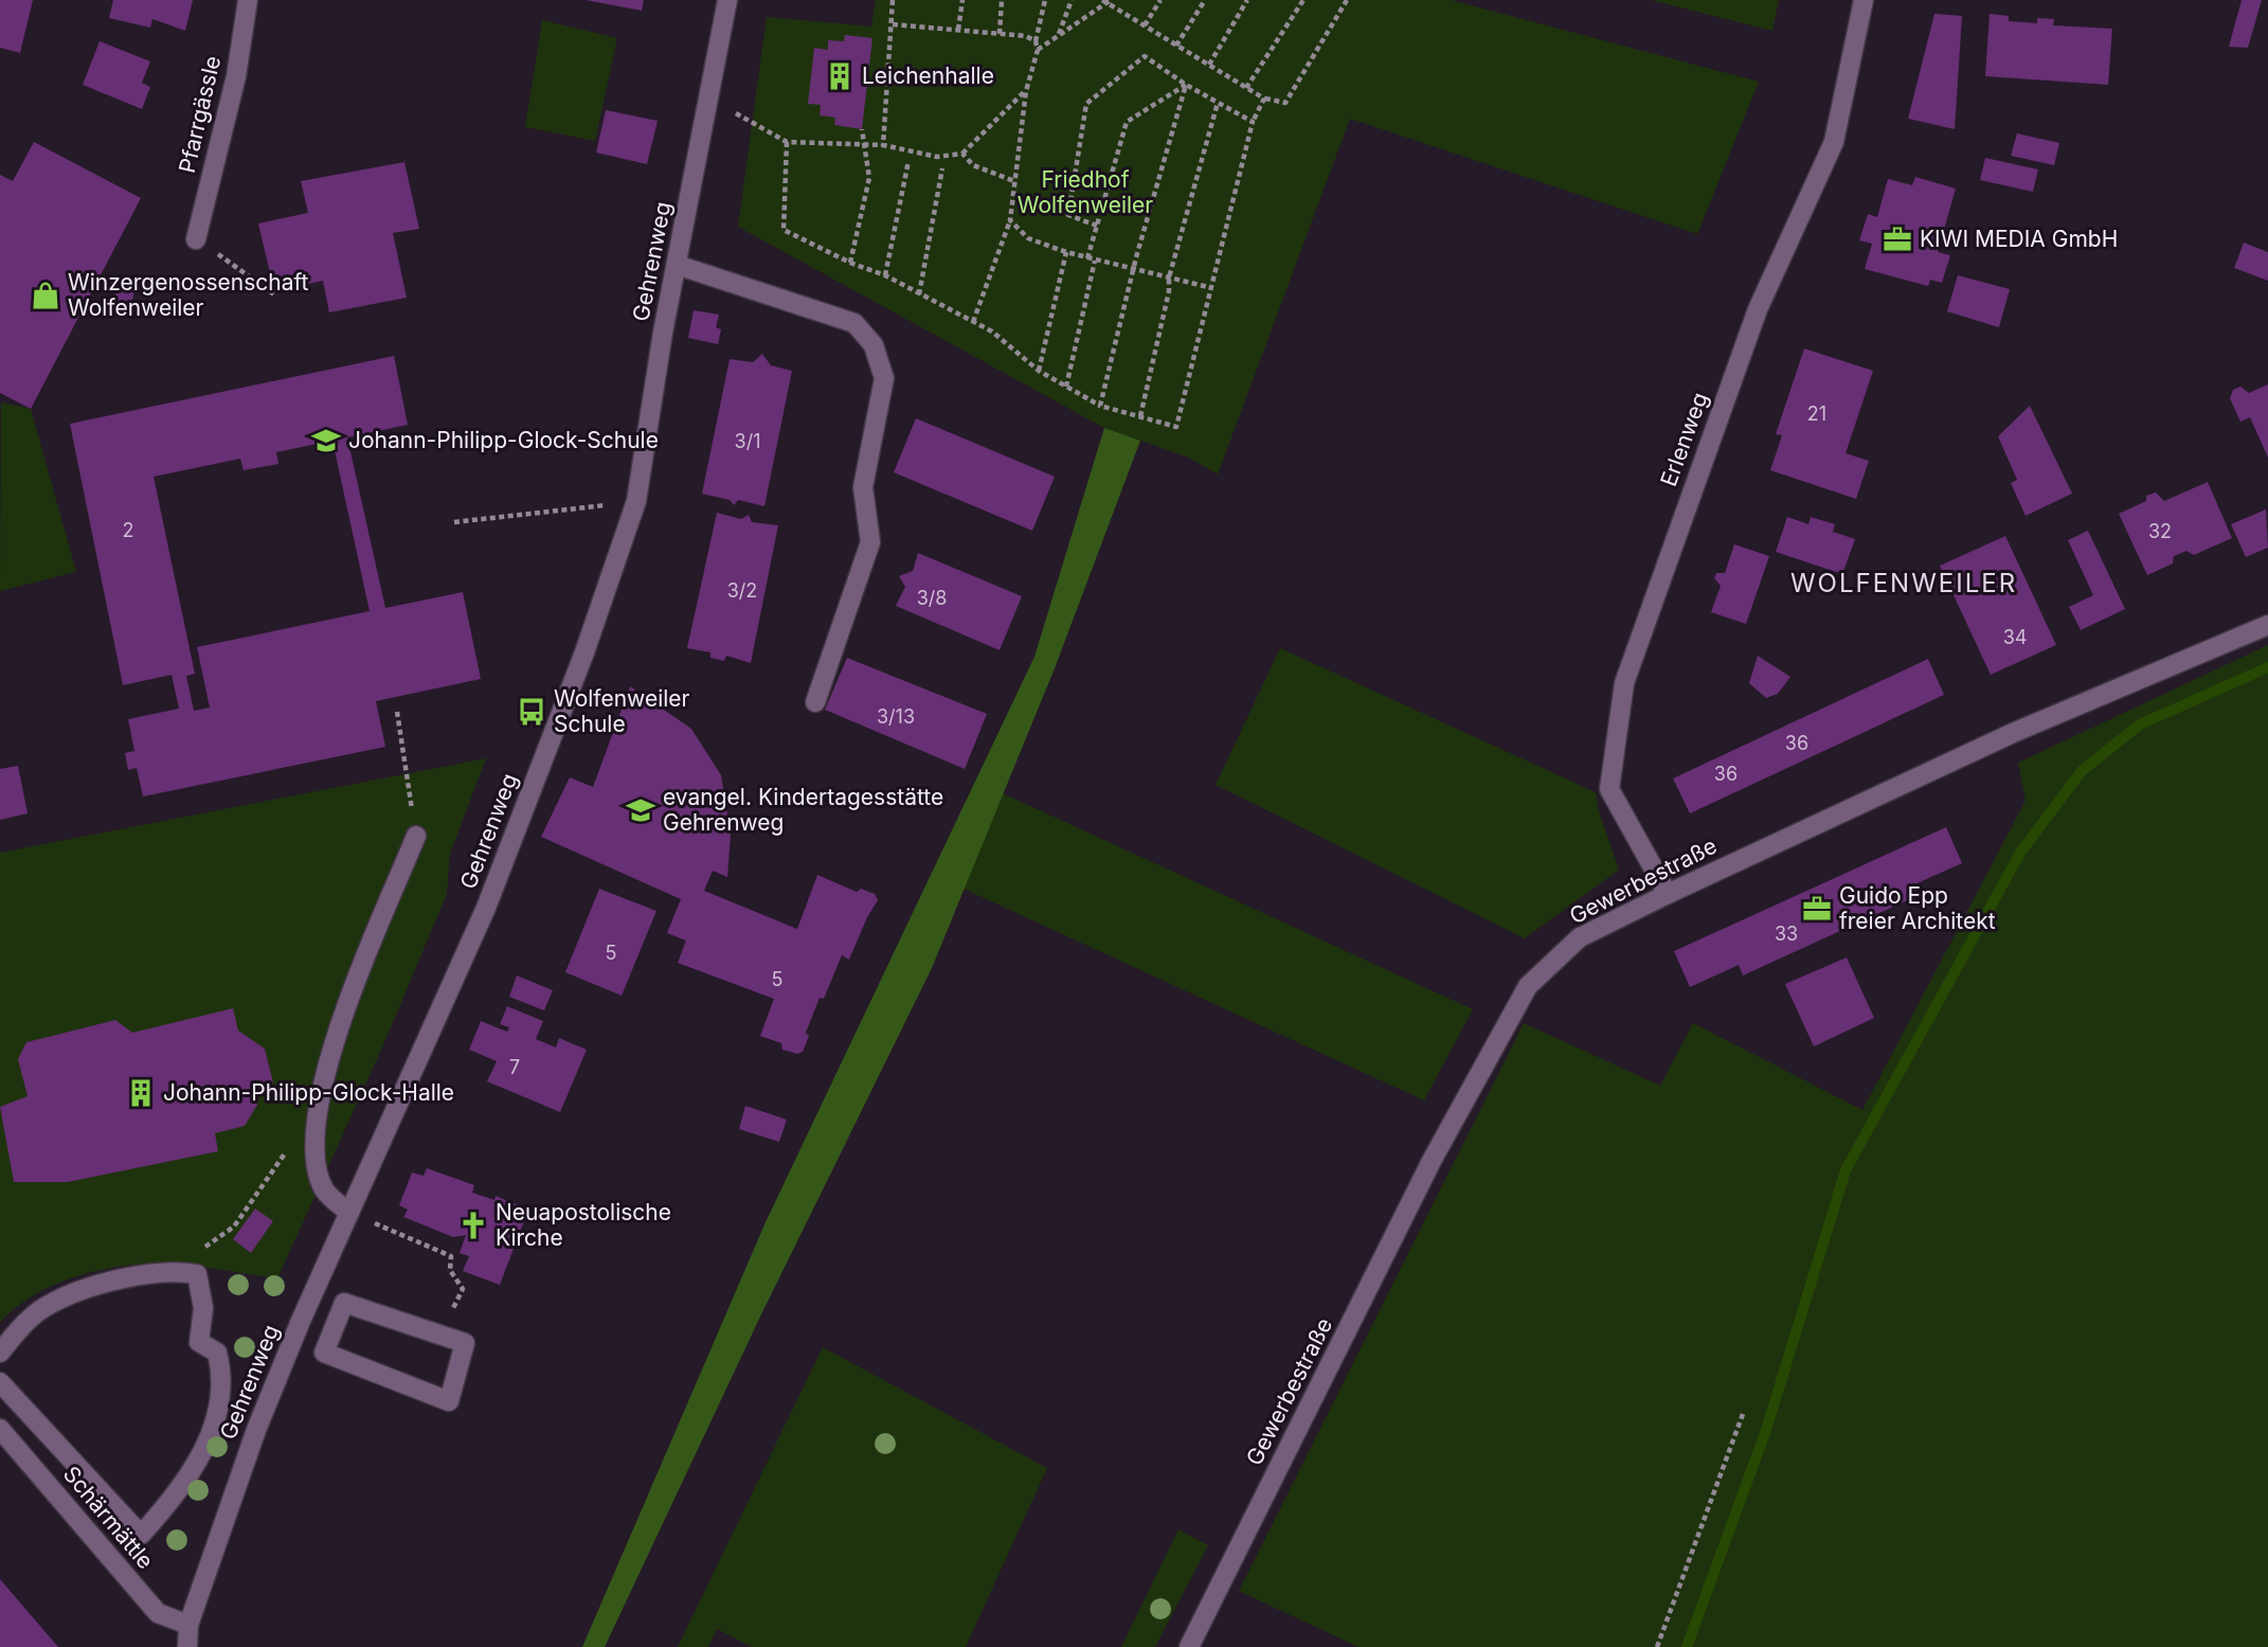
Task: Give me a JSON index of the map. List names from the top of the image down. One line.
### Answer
{"streets":{"street":["Pfarrgässle","Gehrenweg","Erlenweg","Gewerbestraße","Schärmättle"]},"crossings":[["Gehrenweg","Schärmättle"],["Erlenweg","Gewerbestraße"]],"districts":["WOLFENWEILER"],"parks":["Friedhof Wolfenweiler"],"places":{"building":["Leichenhalle","Johann-Philipp-Glock-Halle"],"office":["KIWI MEDIA GmbH","Guido Epp freier Architekt"],"shop":["Winzergenossenschaft Wolfenweiler"],"school or university":["Johann-Philipp-Glock-Schule","evangel. Kindertagesstätte Gehrenweg"],"bus stop":["Wolfenweiler Schule"],"church":["Neuapostolische Kirche"]},"house_numbers":["21","3/1","2","32","3/2","3/8","34","3/13","36","36","33","5","5","7"]}
